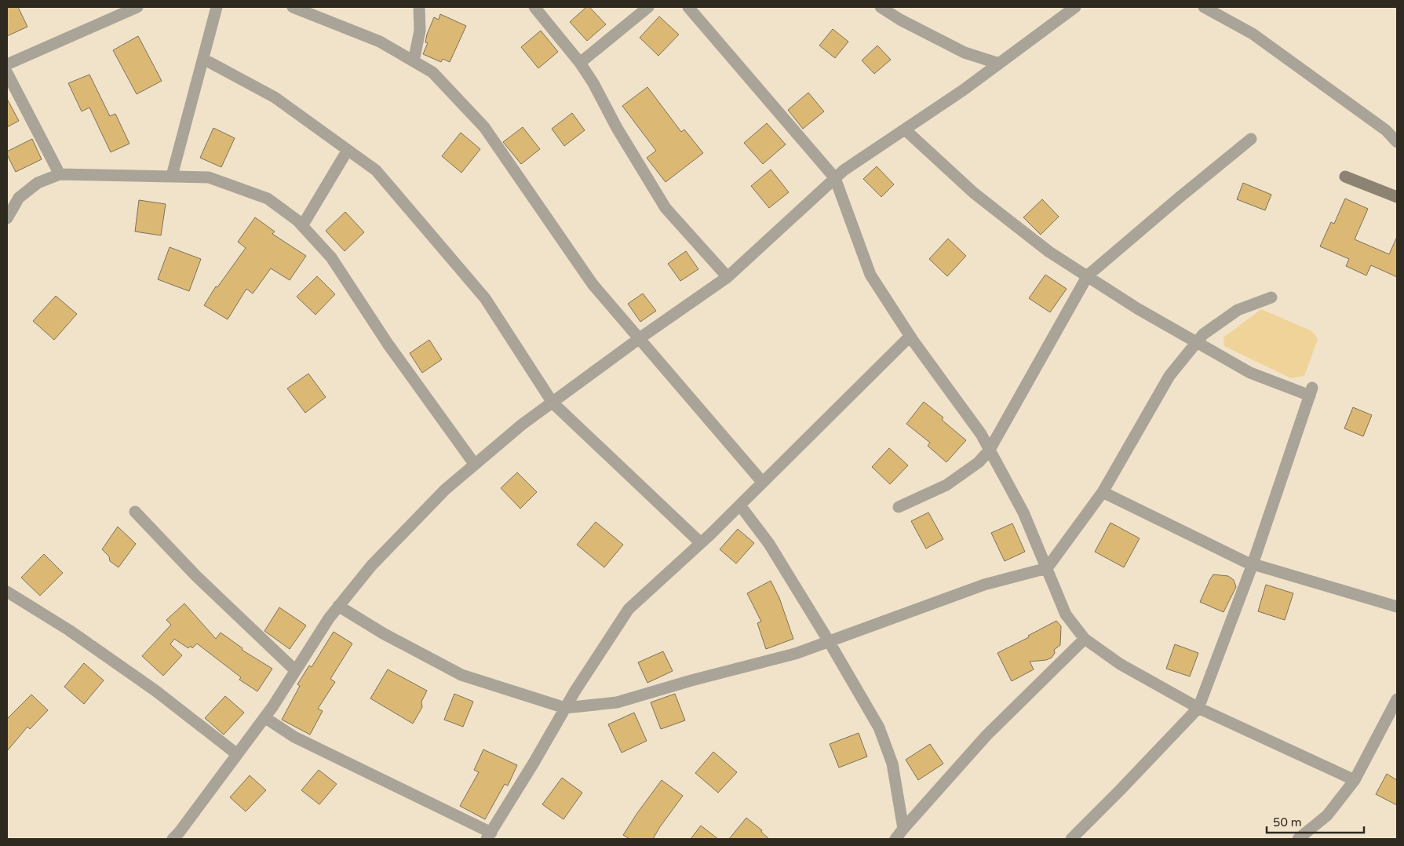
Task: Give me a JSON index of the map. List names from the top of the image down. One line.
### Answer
{"scale_bar":"50 m"}
